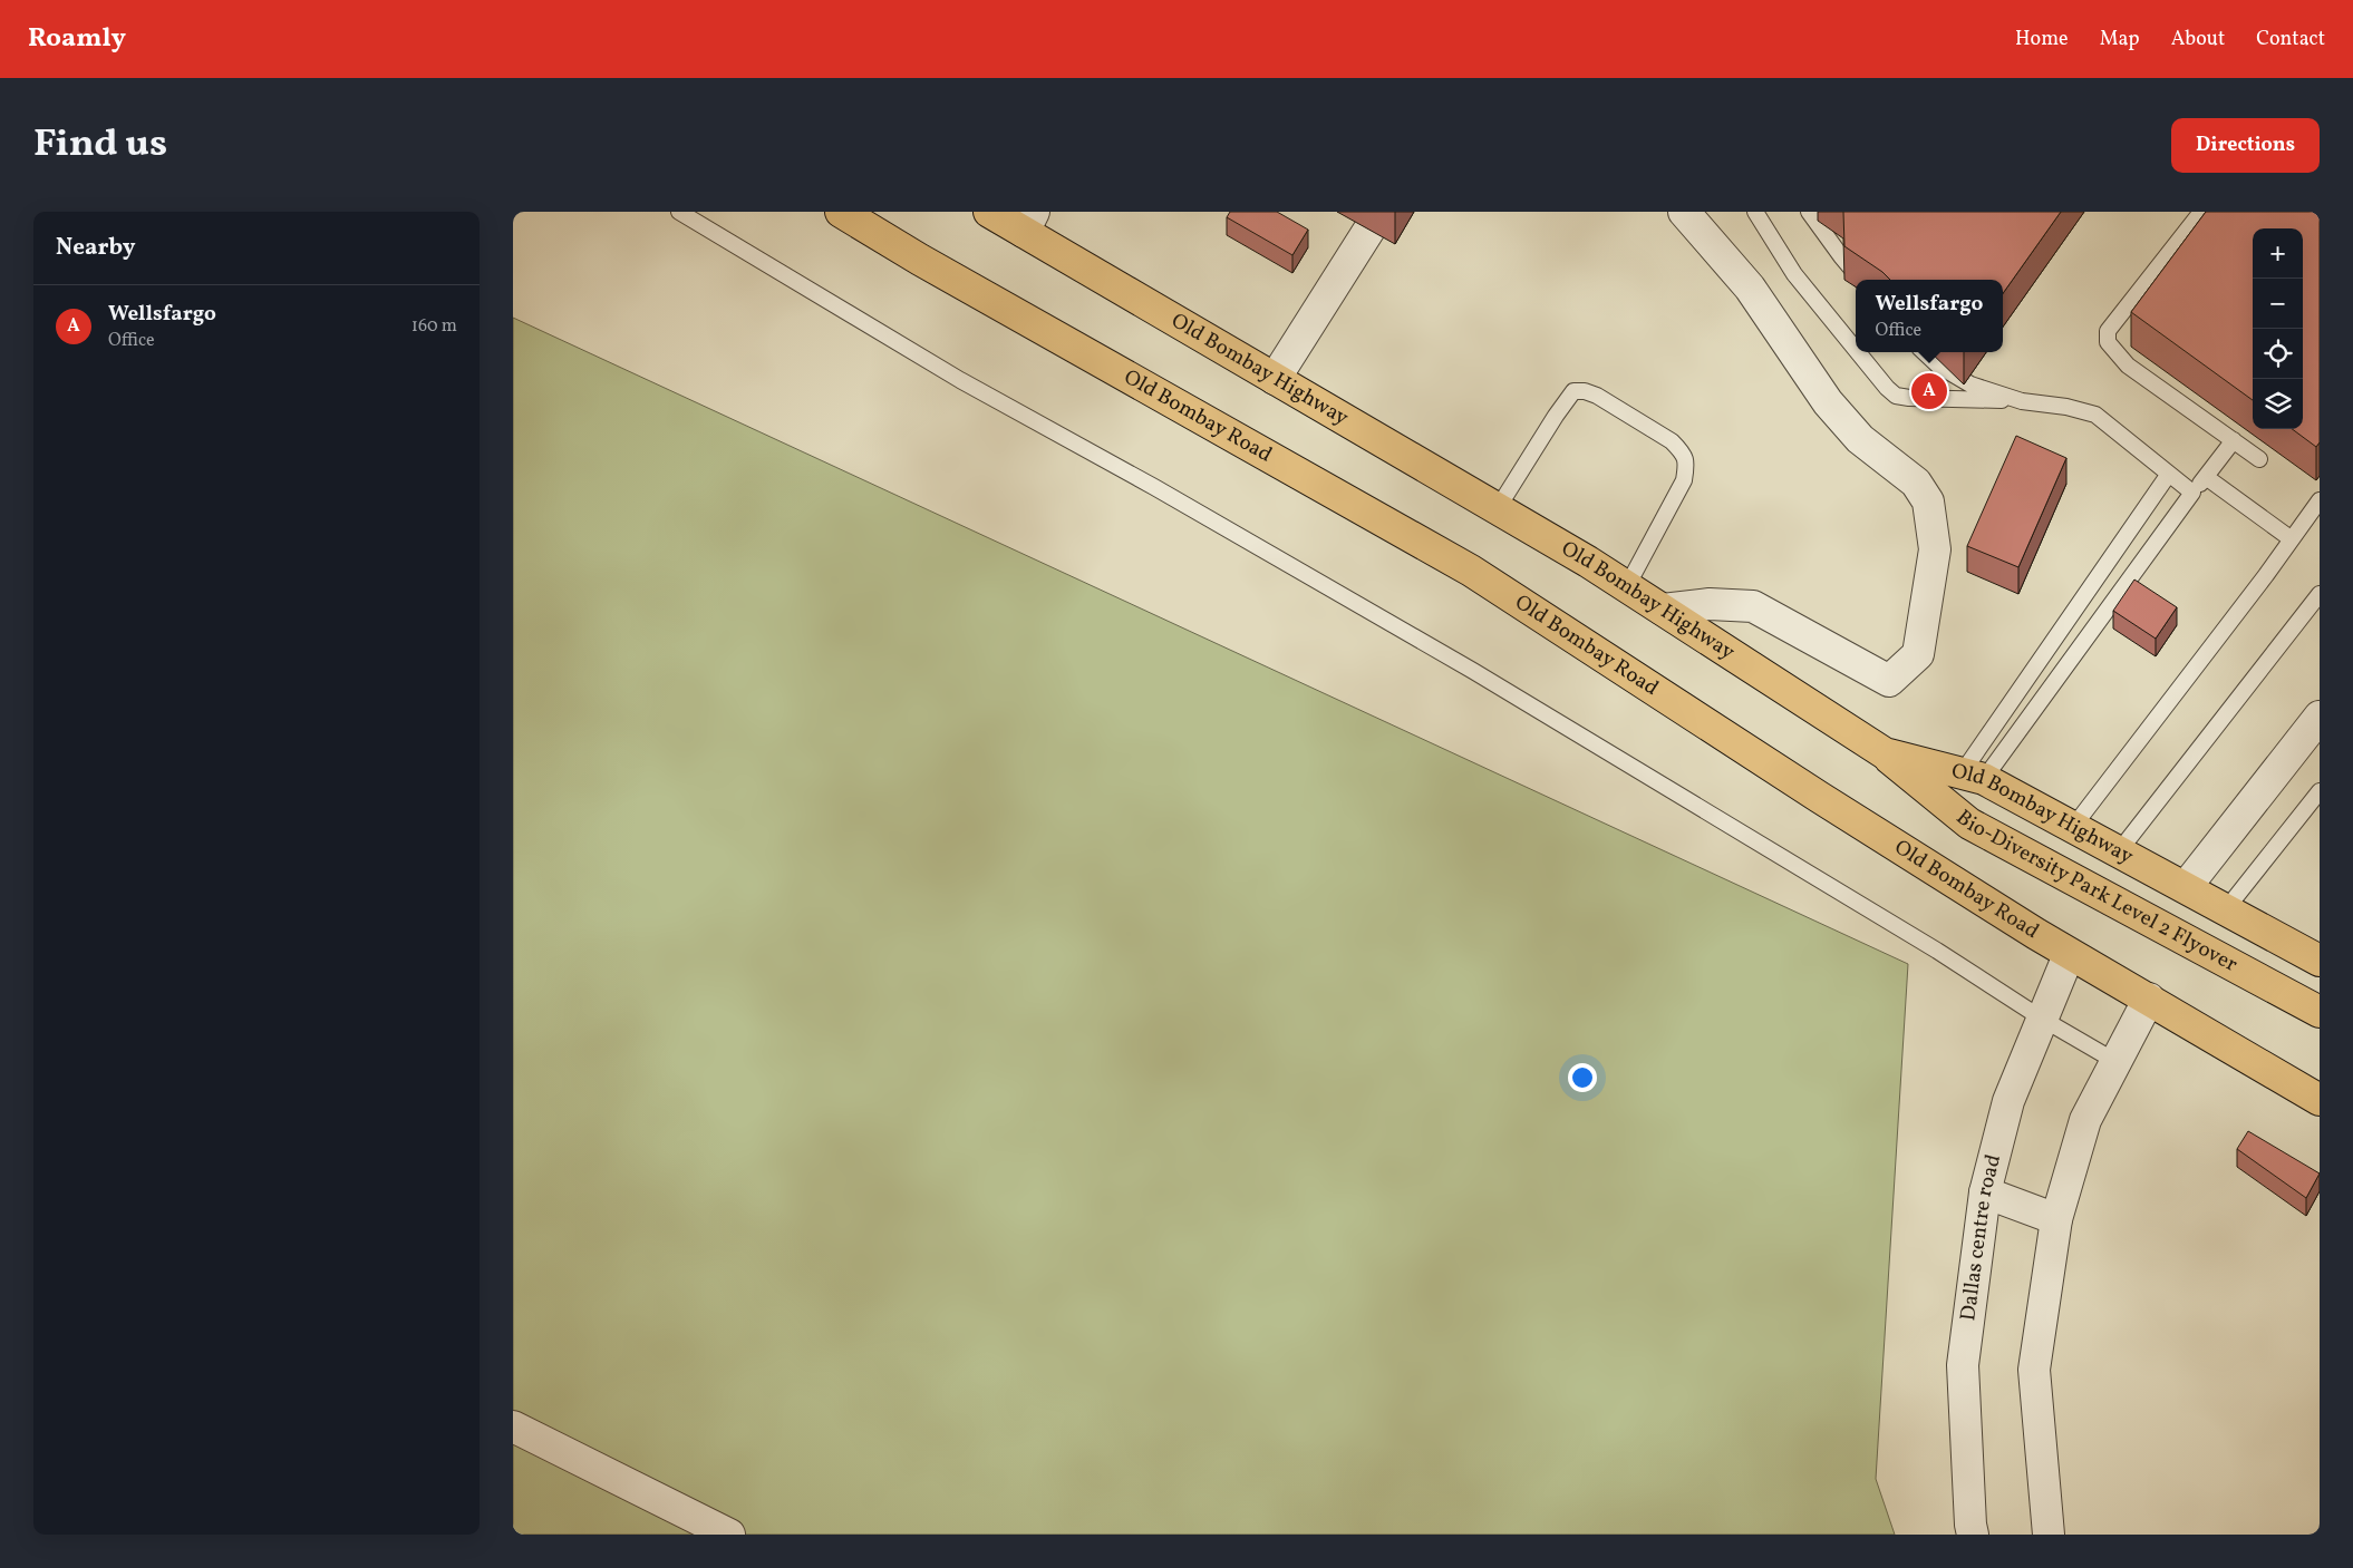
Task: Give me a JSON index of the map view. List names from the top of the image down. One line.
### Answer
{"streets":{"main road":["Old Bombay Highway","Old Bombay Road","Bio-Diversity Park Level 2 Flyover"],"street":["Dallas centre road"]},"crossings":[["Old Bombay Highway","Bio-Diversity Park Level 2 Flyover"],["Old Bombay Road","Dallas centre road"]],"page":{"header":"Roamly","nav":["Home","Map","About","Contact"],"title":"Find us","buttons":"Directions","heading":"Nearby","map_buttons":["+","−"],"popup":["Wellsfargo","Office"],"list":[{"mark":"A","name":"Wellsfargo","note":"Office","value":"160 m"}],"pins":"A"}}
